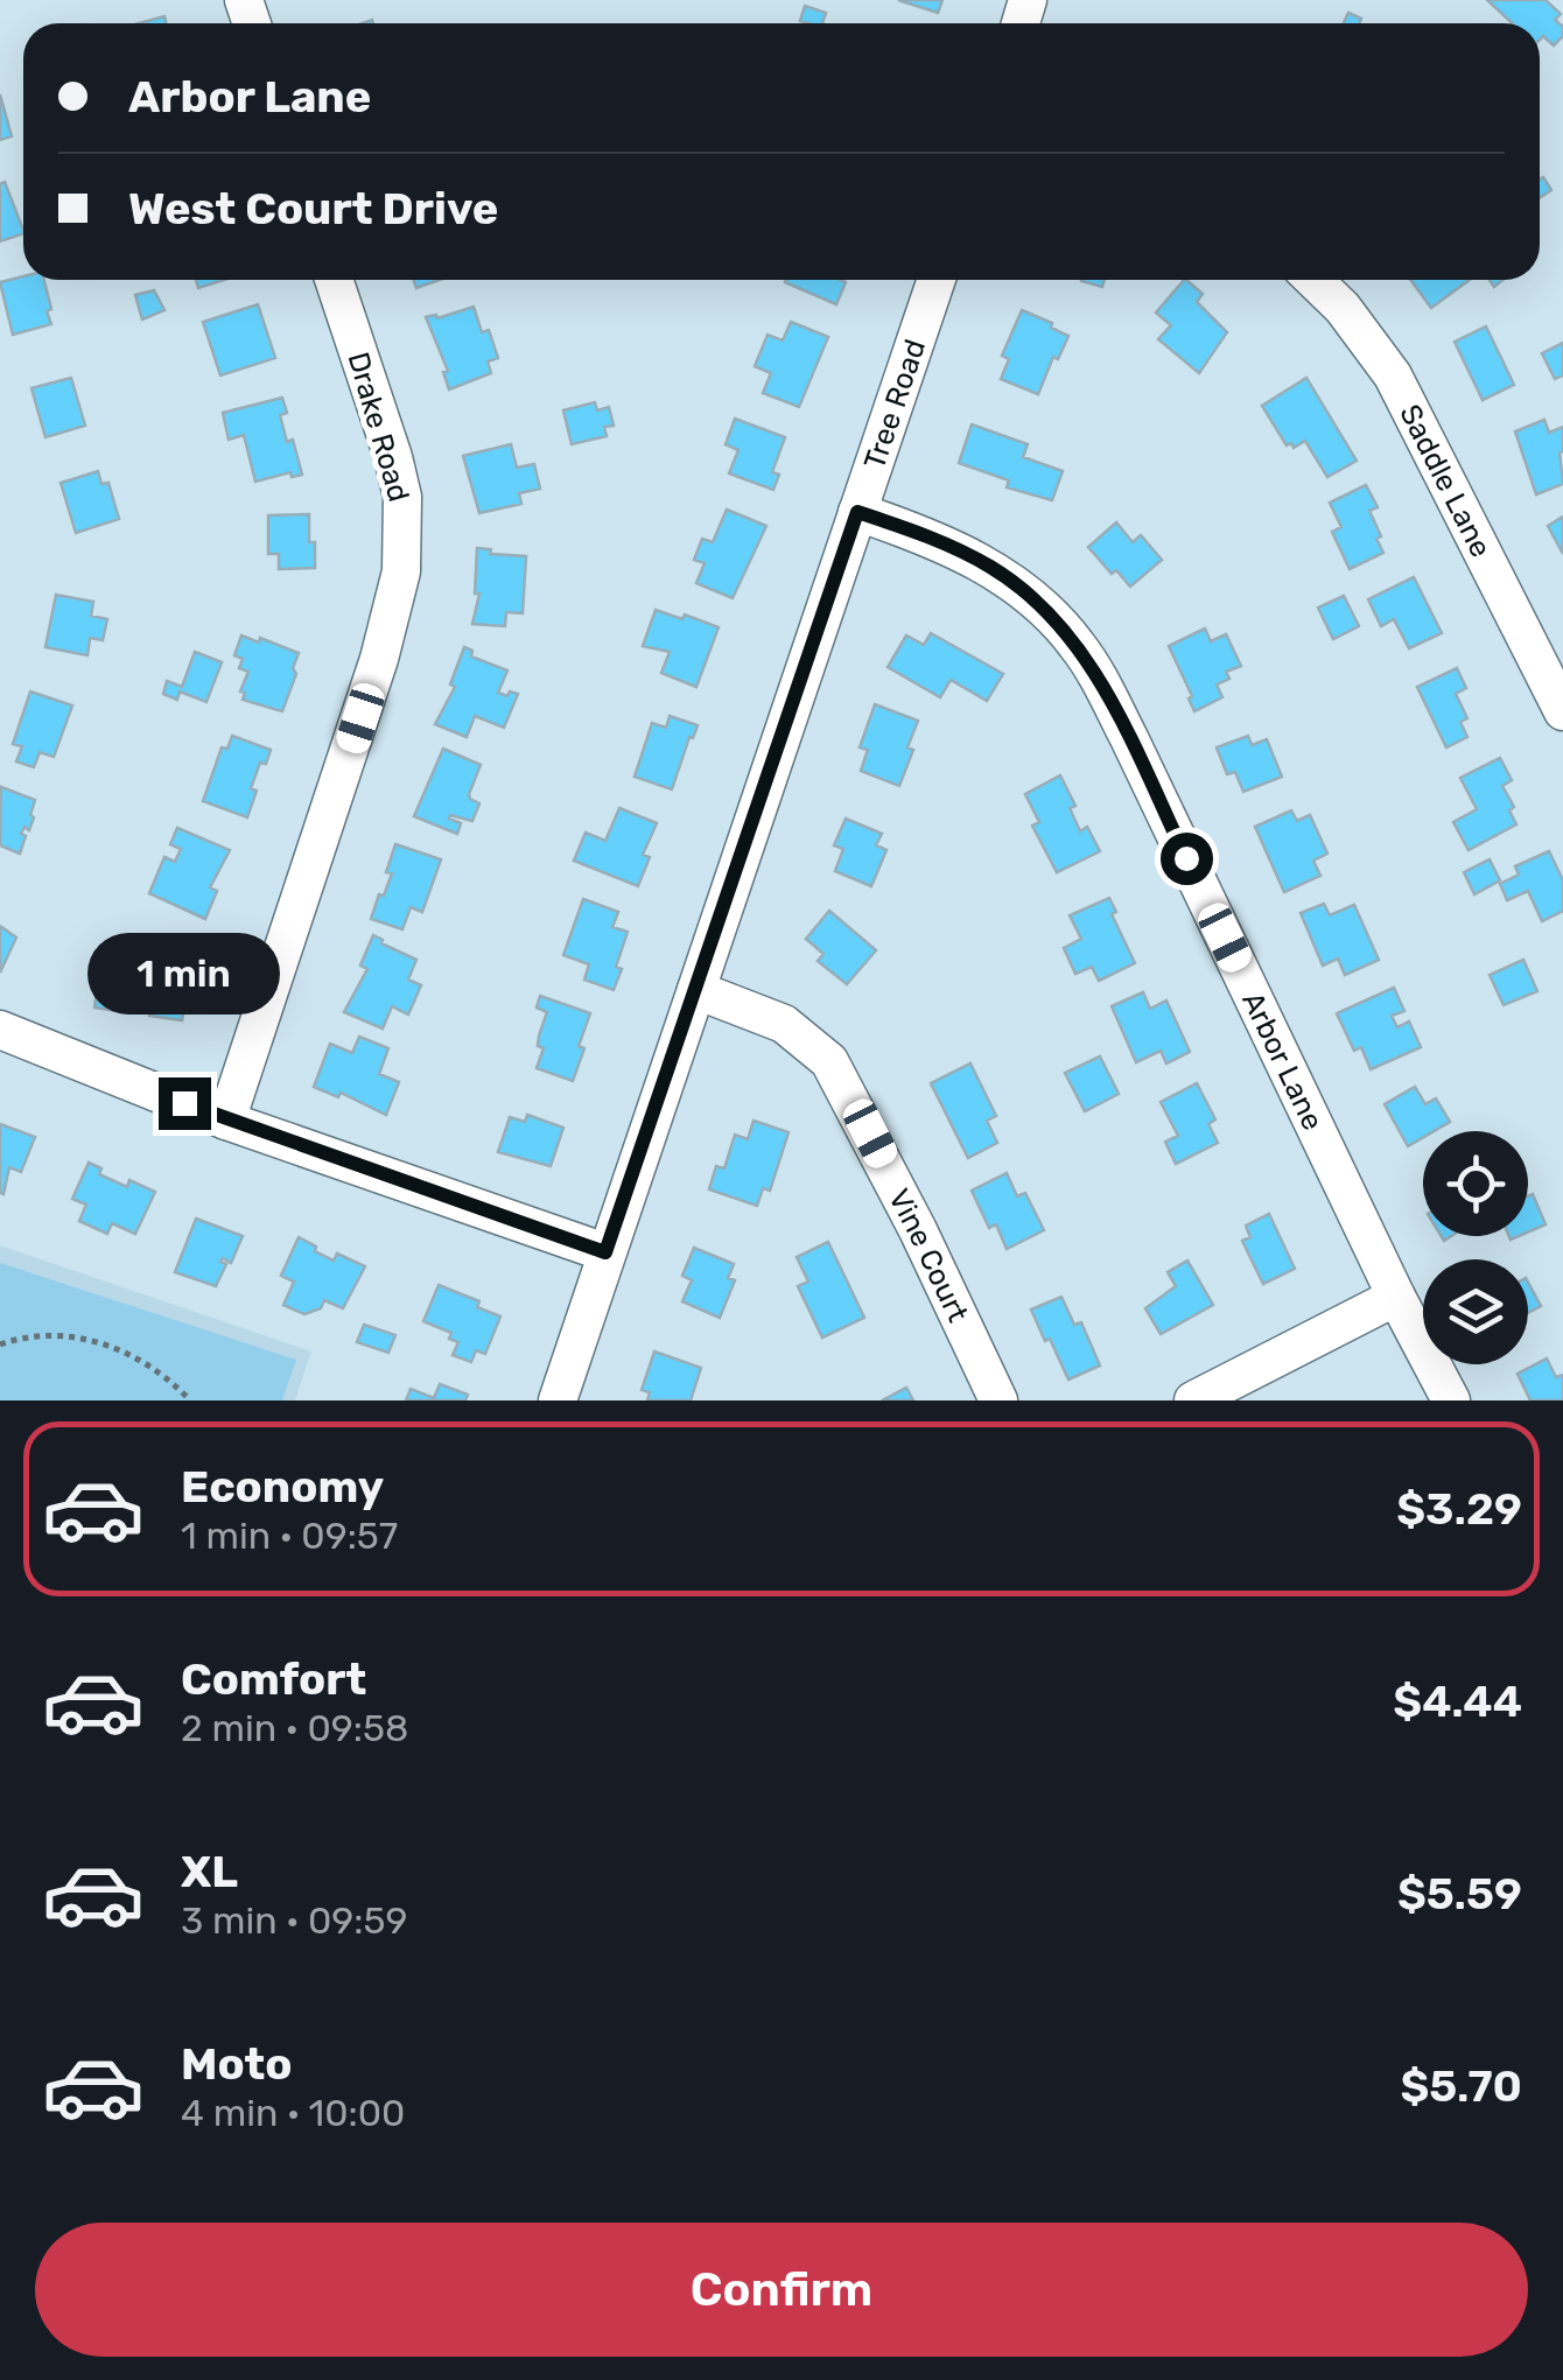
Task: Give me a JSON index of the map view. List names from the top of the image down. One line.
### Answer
{"streets":{"street":["Tree Road","Drake Road","Saddle Lane","Arbor Lane","Vine Court"]},"crossings":[["Tree Road","Arbor Lane"],["Tree Road","Vine Court"]],"page":{"banner":["Arbor Lane","West Court Drive"],"bubble":"1 min","list":[{"name":"Economy","note":"1 min · 09:57","value":"$3.29"},{"name":"Comfort","note":"2 min · 09:58","value":"$4.44"},{"name":"XL","note":"3 min · 09:59","value":"$5.59"},{"name":"Moto","note":"4 min · 10:00","value":"$5.70"}],"buttons":"Confirm"}}
